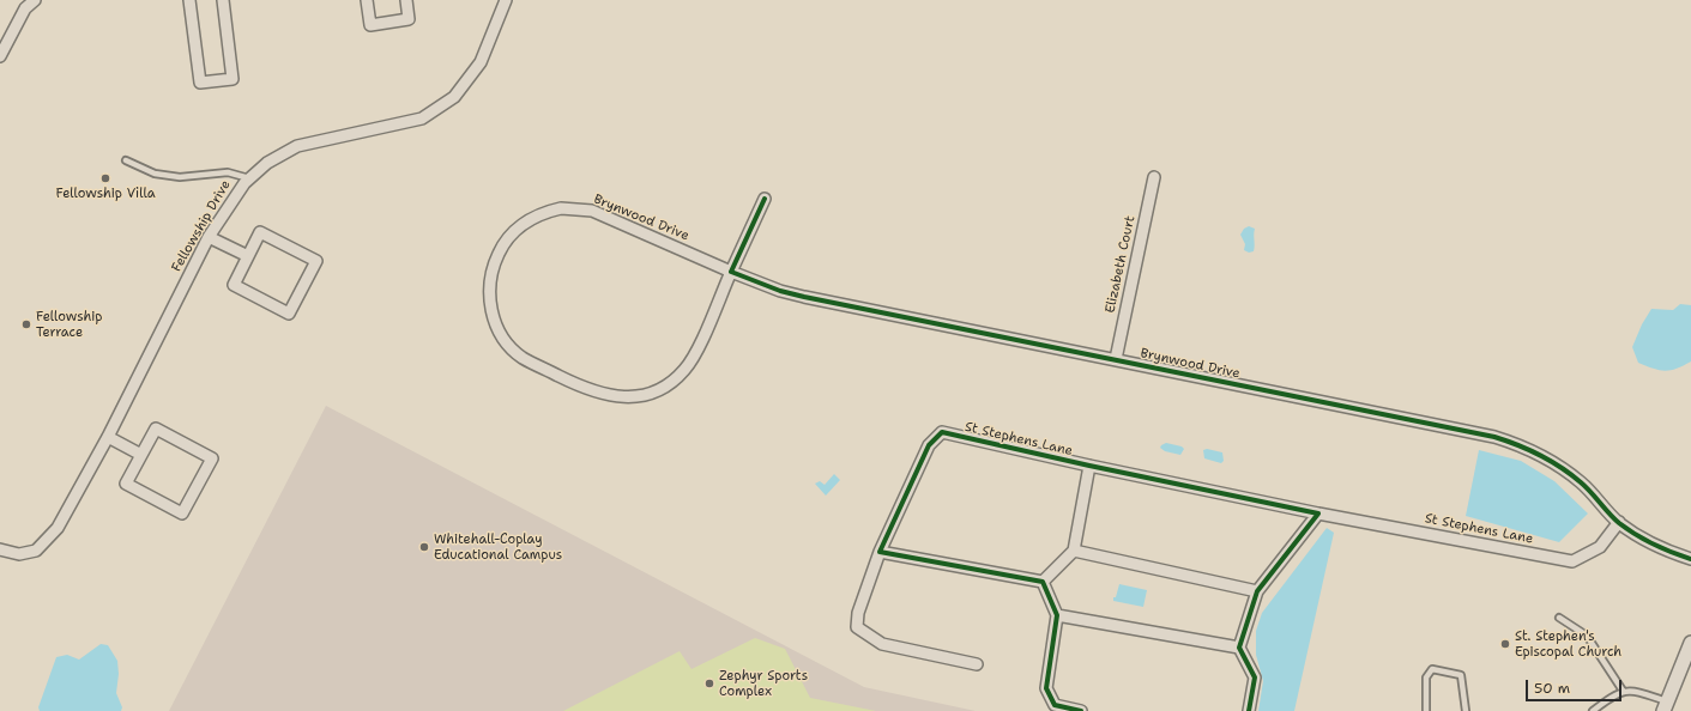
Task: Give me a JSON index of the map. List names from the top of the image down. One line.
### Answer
{"streets":{"street":["Brynwood Drive","Fellowship Drive","Elizabeth Court","St Stephens Lane"]},"crossings":[["Brynwood Drive","Elizabeth Court"],["Brynwood Drive","St Stephens Lane"]],"places":["Fellowship Villa","Fellowship Terrace","Whitehall-Coplay Educational Campus","St. Stephen's Episcopal Church","Zephyr Sports Complex"],"scale_bar":"50 m"}
